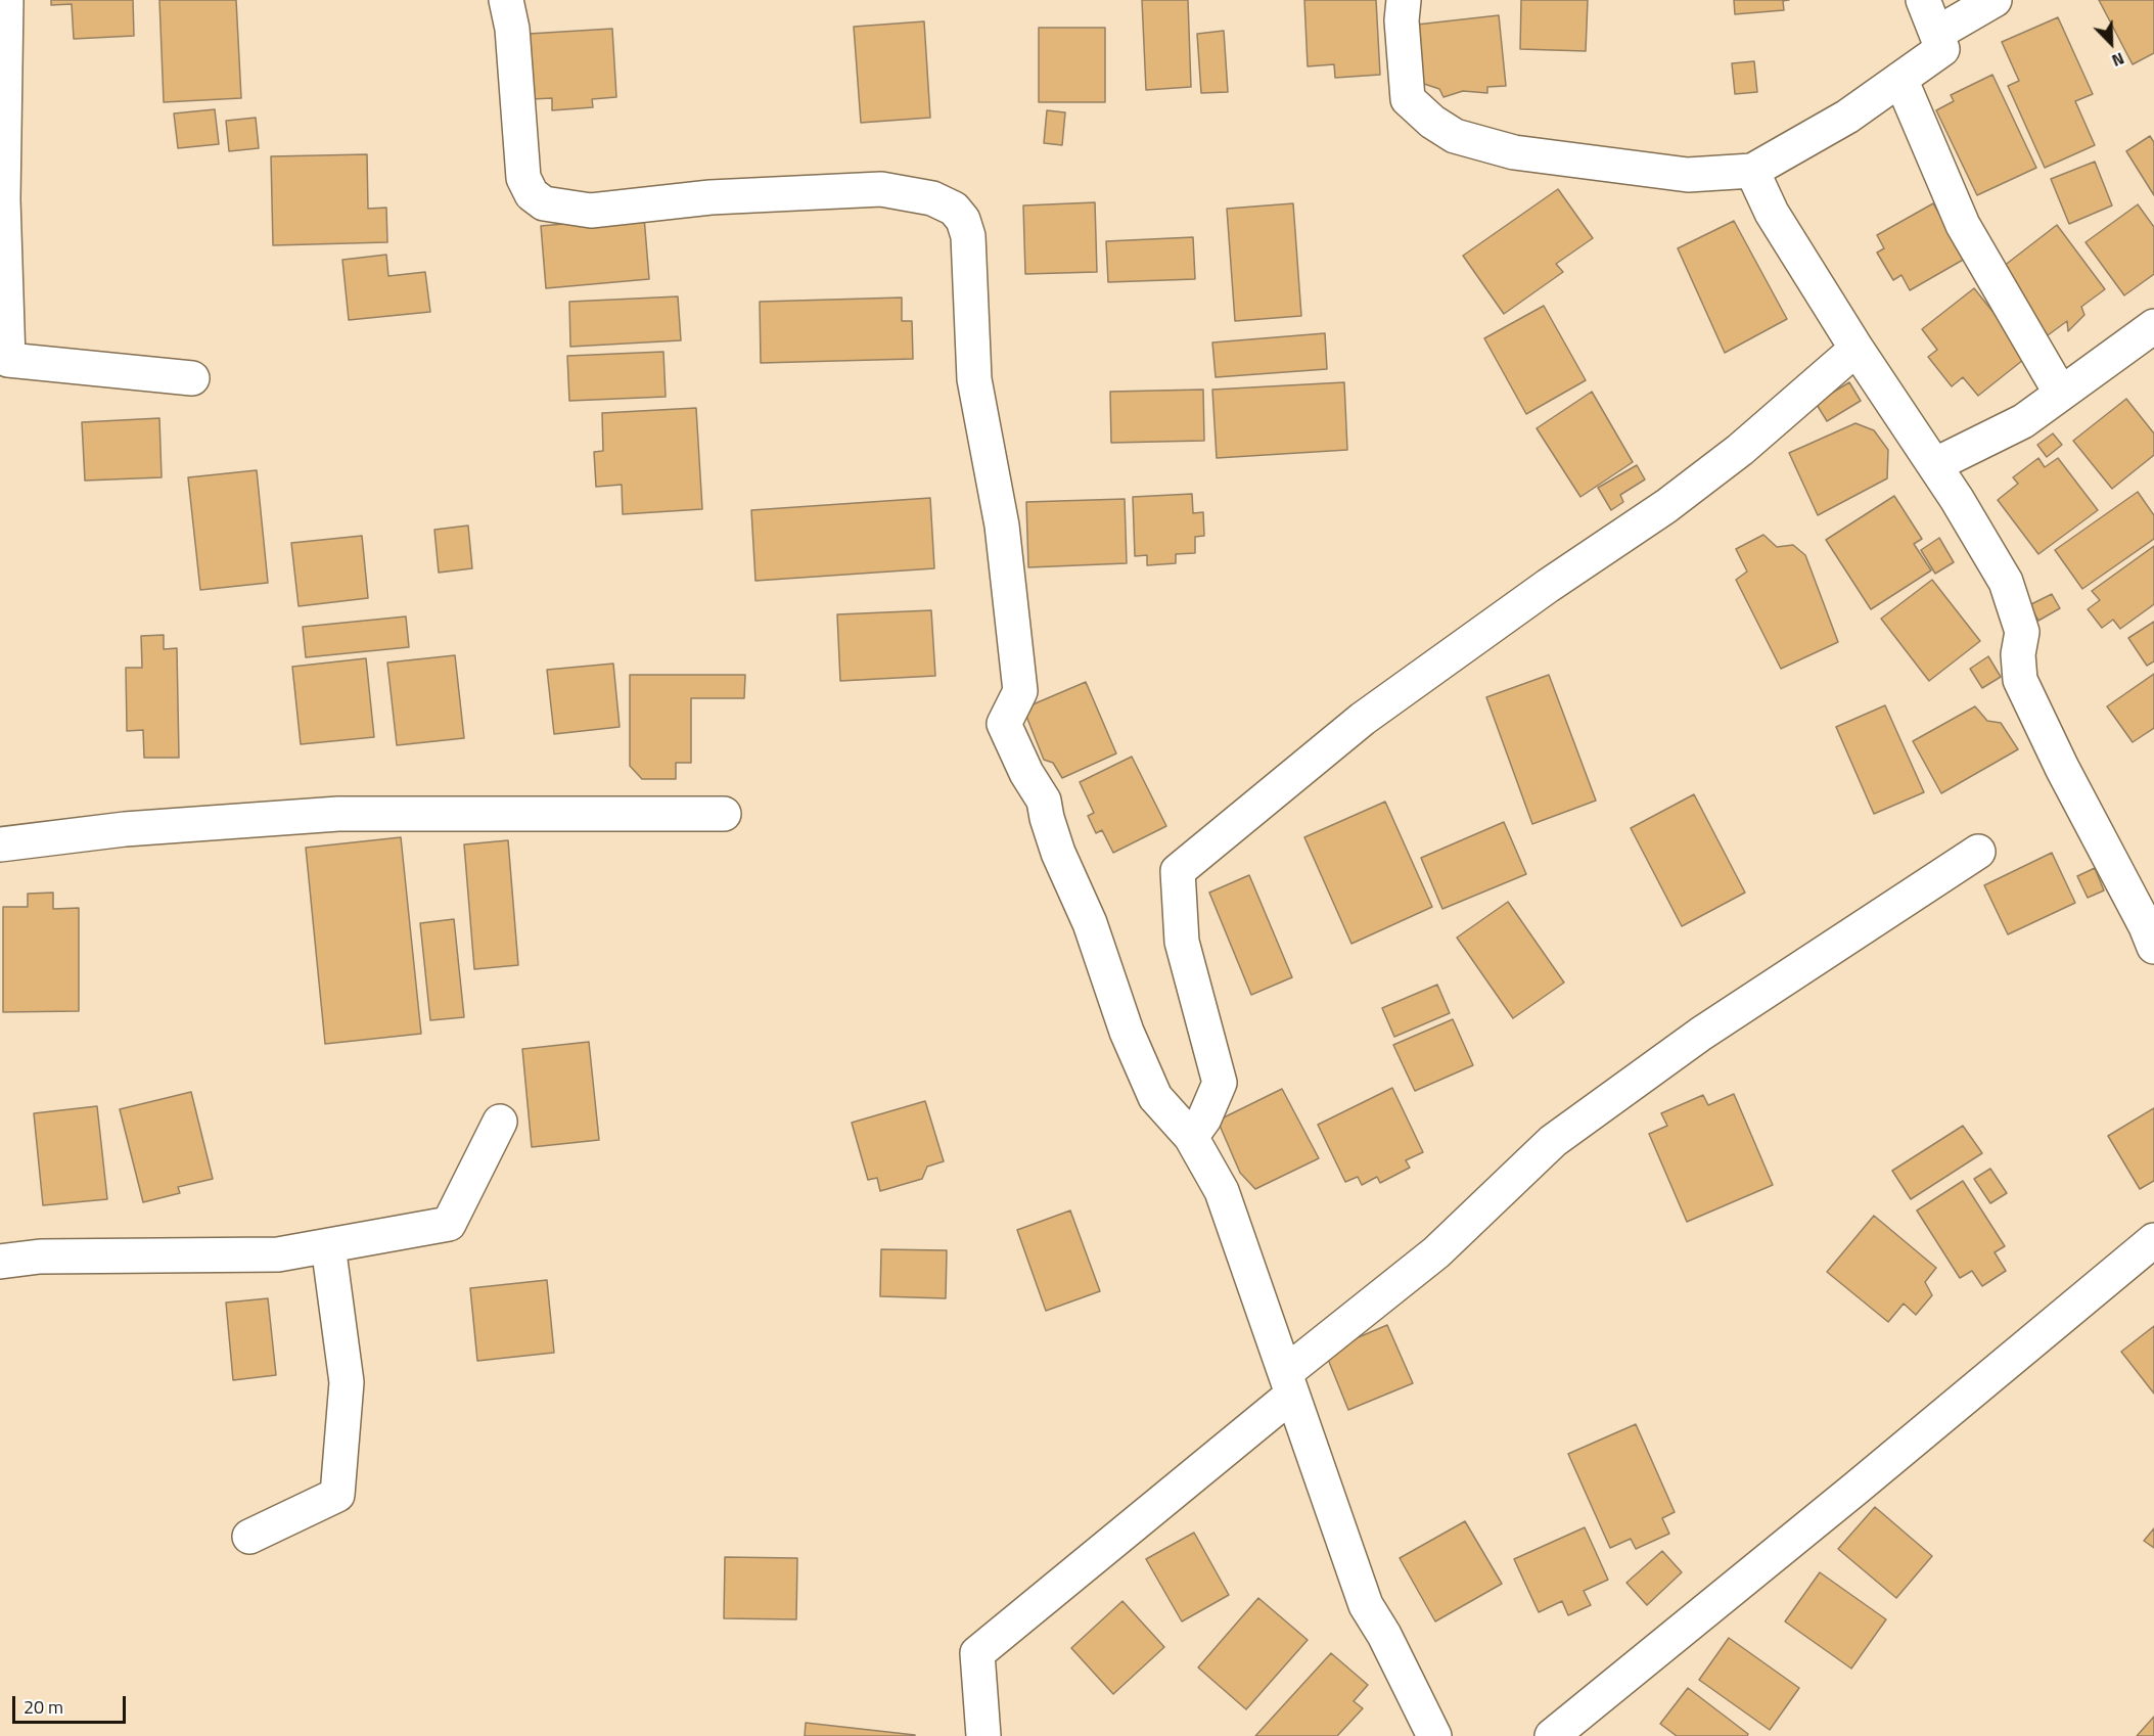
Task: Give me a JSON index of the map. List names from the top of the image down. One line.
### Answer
{"scale_bar":"20 m","north":"bottom right"}
